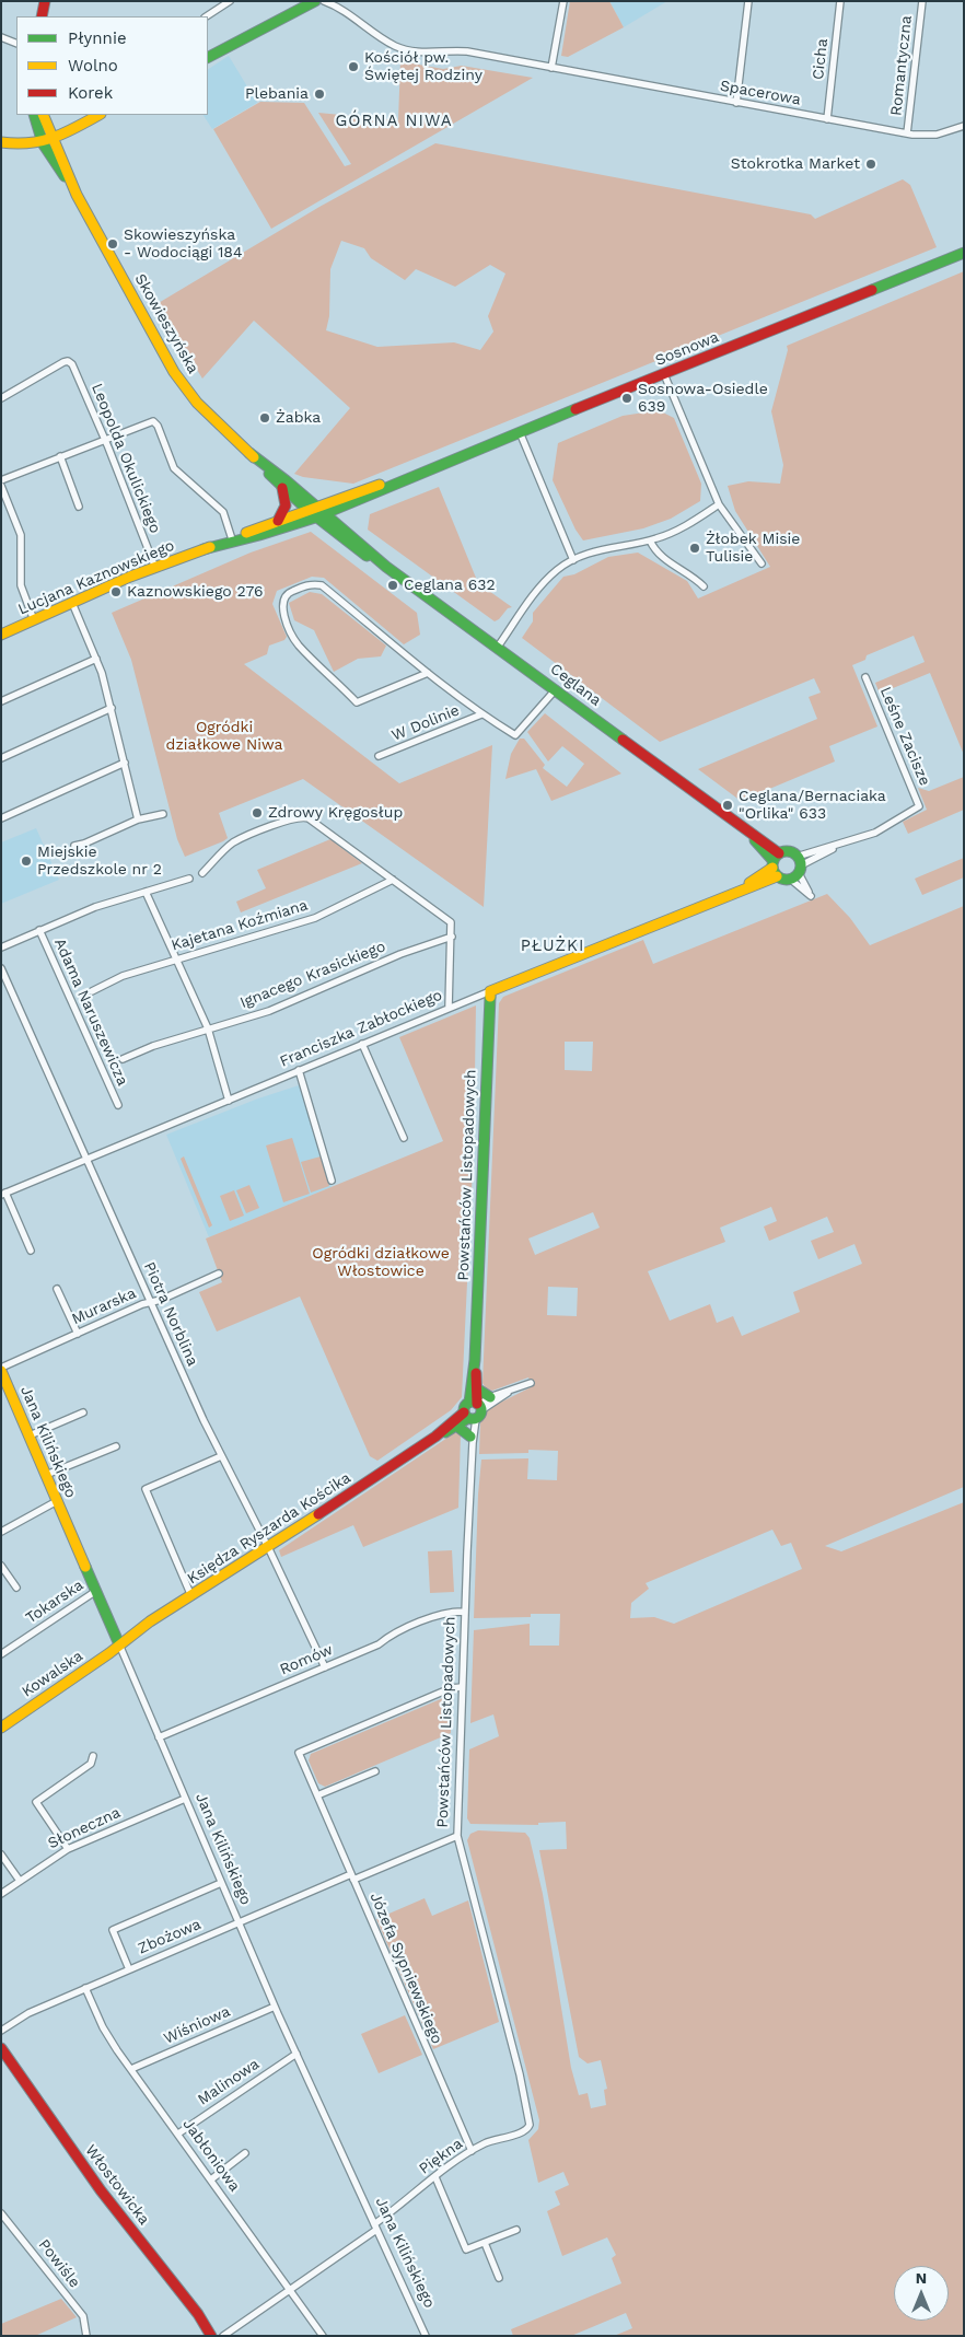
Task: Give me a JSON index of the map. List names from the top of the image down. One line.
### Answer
{"streets":{"street":["Cicha","Romantyczna","Spacerowa","Skowieszyńska","Sosnowa","Leopolda Okulickiego","Lucjana Kaznowskiego","Ceglana","W Dolinie","Leśne Zacisze","Kajetana Koźmiana","Ignacego Krasickiego","Adama Naruszewicza","Franciszka Zabłockiego","Powstańców Listopadowych","Murarska","Piotra Norblina","Jana Kilińskiego","Księdza Ryszarda Kościka","Tokarska","Romów","Kowalska","Słoneczna","Zbożowa","Józefa Sypniewskiego","Wiśniowa","Malinowa","Jabłoniowa","Piękna","Włostowicka","Powiśle"]},"crossings":[["Cicha","Spacerowa"],["Romantyczna","Spacerowa"],["Skowieszyńska","Sosnowa"],["Skowieszyńska","Lucjana Kaznowskiego"],["Skowieszyńska","Ceglana"],["Sosnowa","Lucjana Kaznowskiego"],["Sosnowa","Ceglana"],["Leopolda Okulickiego","Lucjana Kaznowskiego"],["Lucjana Kaznowskiego","Ceglana"],["Ceglana","Franciszka Zabłockiego"],["Franciszka Zabłockiego","Powstańców Listopadowych"],["Franciszka Zabłockiego","Piotra Norblina"],["Powstańców Listopadowych","Księdza Ryszarda Kościka"],["Powstańców Listopadowych","Romów"],["Powstańców Listopadowych","Zbożowa"],["Powstańców Listopadowych","Józefa Sypniewskiego"],["Powstańców Listopadowych","Piękna"],["Murarska","Piotra Norblina"],["Murarska","Jana Kilińskiego"],["Piotra Norblina","Księdza Ryszarda Kościka"],["Piotra Norblina","Romów"],["Jana Kilińskiego","Księdza Ryszarda Kościka"],["Jana Kilińskiego","Tokarska"],["Jana Kilińskiego","Romów"],["Jana Kilińskiego","Kowalska"],["Jana Kilińskiego","Słoneczna"],["Jana Kilińskiego","Zbożowa"],["Jana Kilińskiego","Wiśniowa"],["Jana Kilińskiego","Malinowa"],["Jana Kilińskiego","Piękna"],["Księdza Ryszarda Kościka","Kowalska"],["Zbożowa","Józefa Sypniewskiego"],["Zbożowa","Jabłoniowa"],["Józefa Sypniewskiego","Piękna"],["Wiśniowa","Jabłoniowa"],["Malinowa","Jabłoniowa"],["Jabłoniowa","Piękna"]],"districts":["GÓRNA NIWA","PŁUŻKI"],"parks":["Ogródki działkowe Niwa","Ogródki działkowe Włostowice"],"places":["Kościół pw. Świętej Rodziny","Plebania","Stokrotka Market","Skowieszyńska - Wodociągi 184","Sosnowa-Osiedle 639","Żabka","Żłobek Misie Tulisie","Ceglana 632","Kaznowskiego 276","Ceglana/Bernaciaka \"Orlika\" 633","Zdrowy Kręgosłup","Miejskie Przedszkole nr 2"],"legend":["Płynnie","Wolno","Korek"],"north":"top"}
